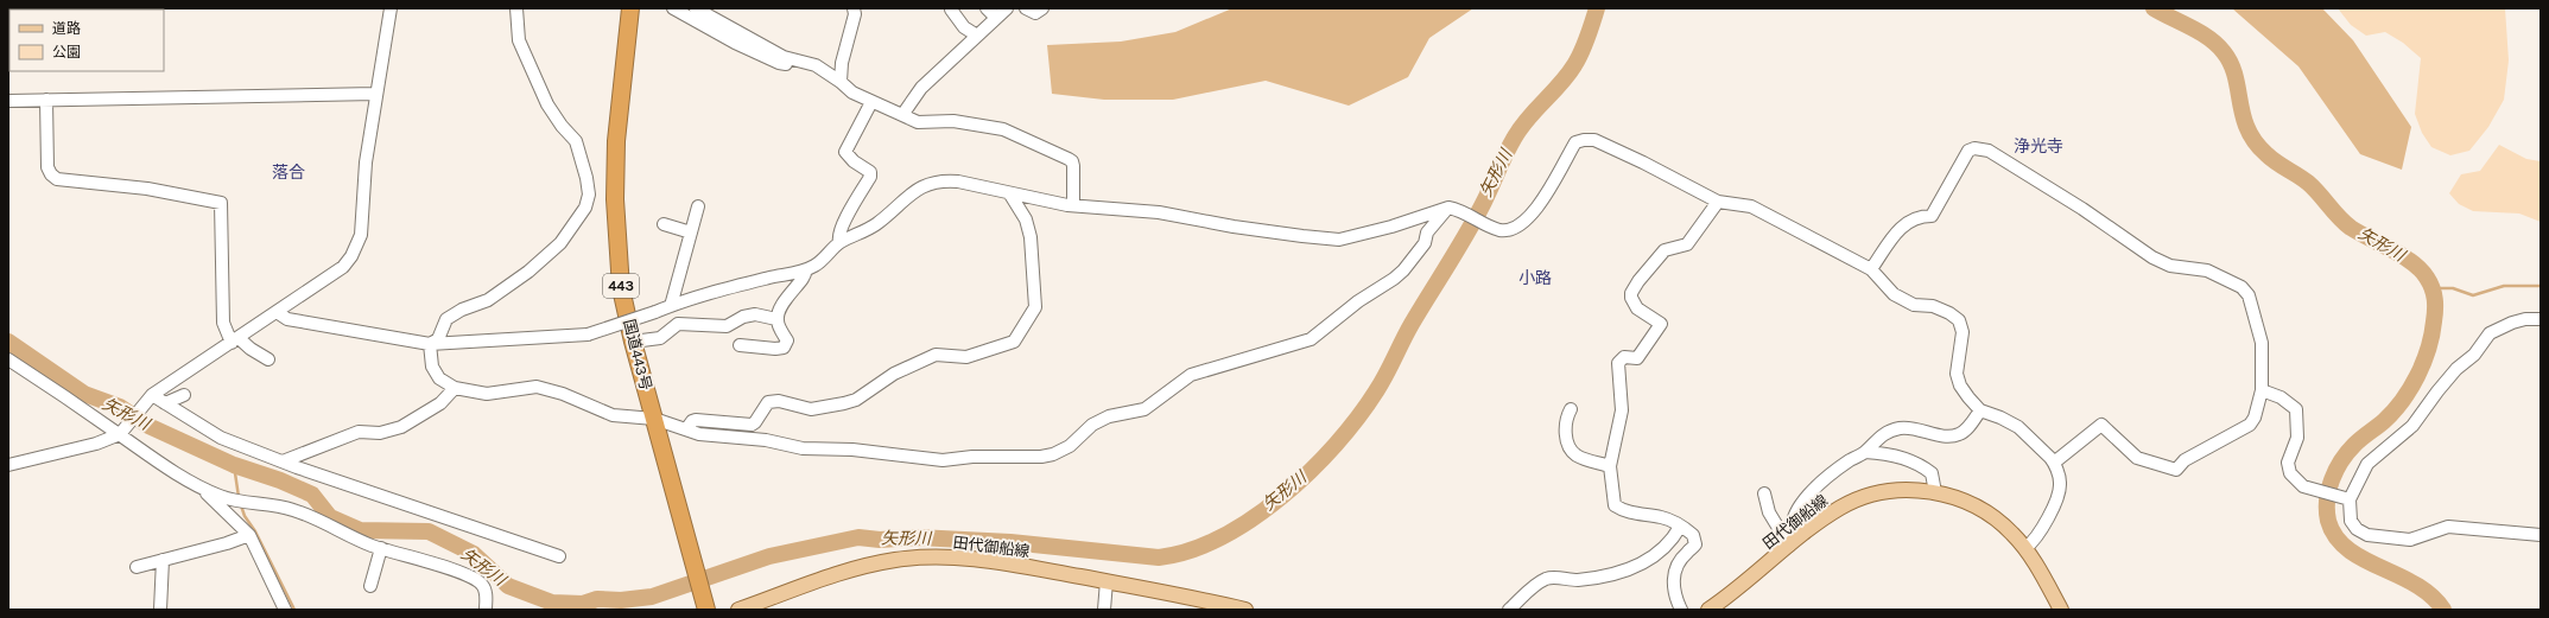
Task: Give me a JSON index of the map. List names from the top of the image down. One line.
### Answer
{"streets":{"highway":["443","国道443号"],"main road":["田代御船線"]},"districts":["浄光寺","落合","小路"],"water":["矢形川"],"legend":["道路","公園"]}
